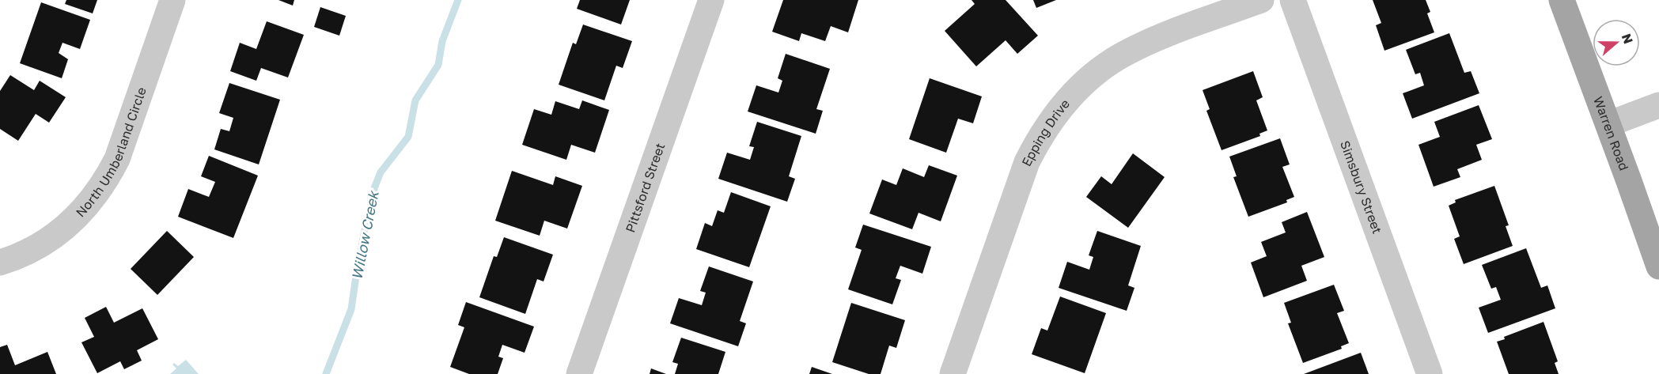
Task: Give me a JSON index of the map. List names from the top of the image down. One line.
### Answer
{"streets":{"main road":["Warren Road"],"street":["Epping Drive","North Umberland Circle","Simsbury Street","Pittsford Street"]},"water":["Willow Creek"],"north":"right"}
